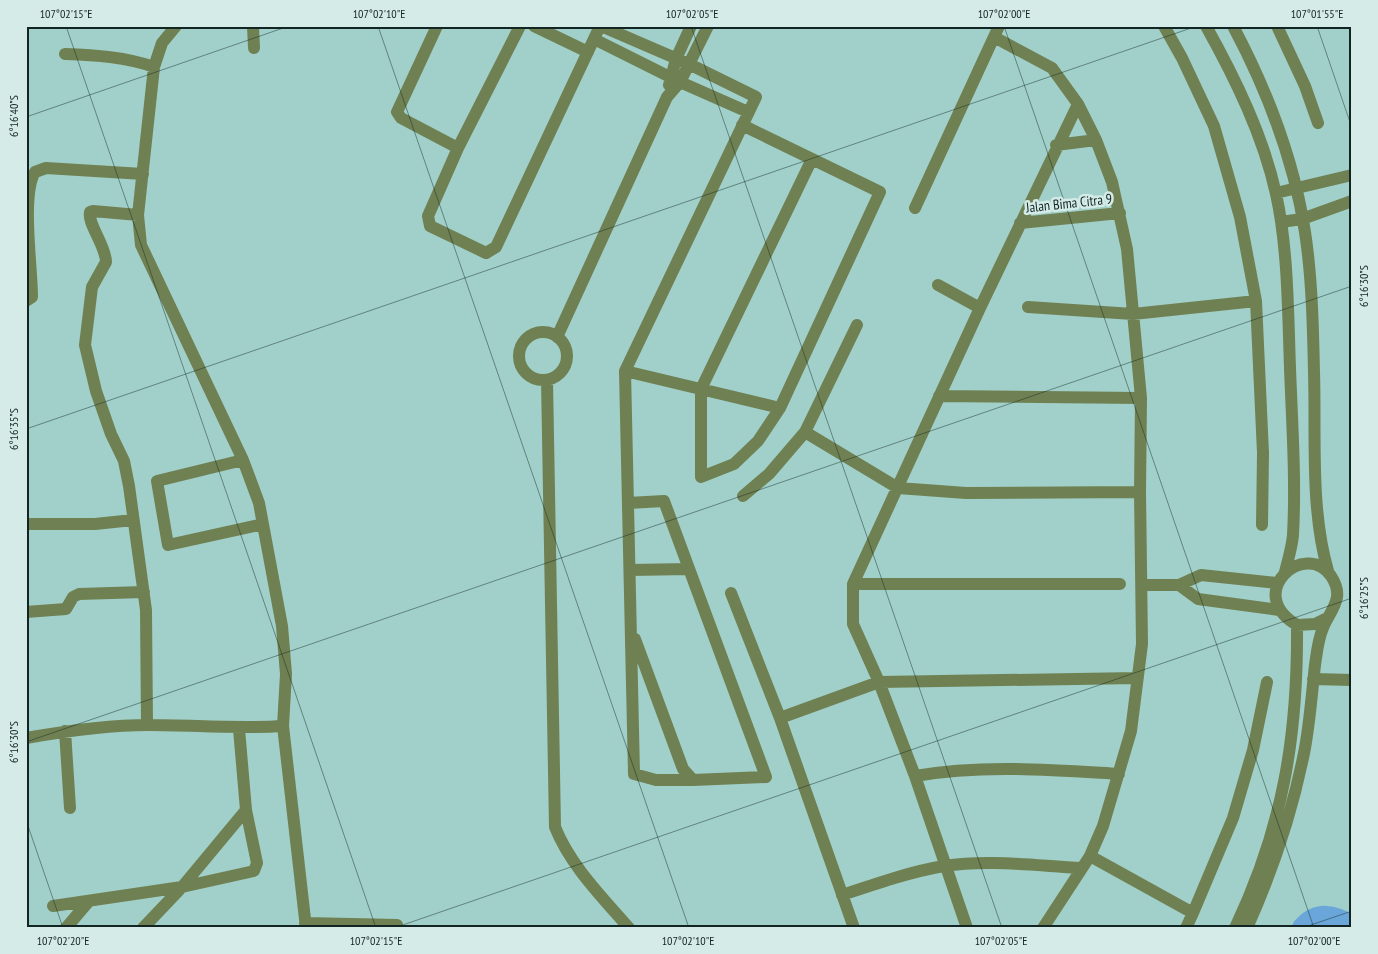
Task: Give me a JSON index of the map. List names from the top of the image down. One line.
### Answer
{"streets":{"street":["Jalan Bima Citra 9"]},"coordinates":["107°02'15\"E","107°02'10\"E","107°02'05\"E","107°02'00\"E","107°01'55\"E","6°16'40\"S","6°16'30\"S","6°16'35\"S","6°16'25\"S","107°02'20\"E"]}
